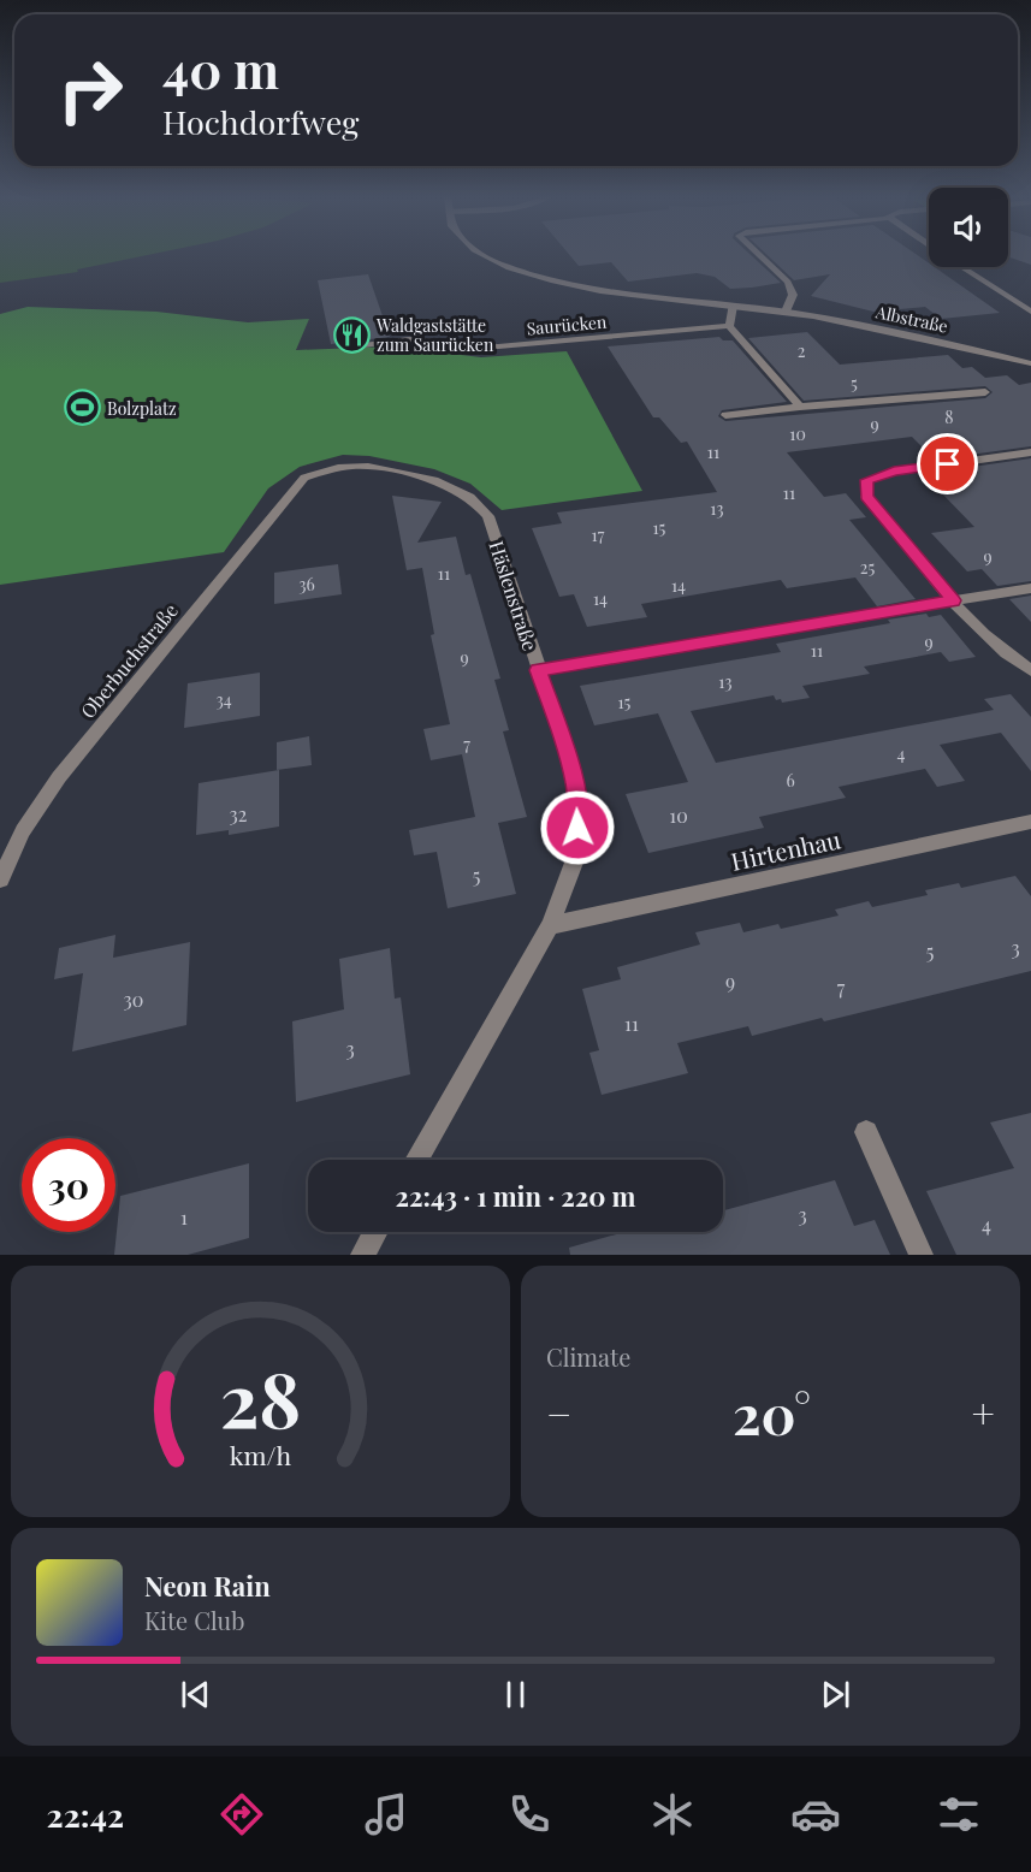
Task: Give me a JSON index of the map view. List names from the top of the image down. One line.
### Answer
{"streets":{"street":["Albstraße","Saurücken","Häslenstraße","Oberbuchstraße","Hirtenhau"]},"crossings":[["Häslenstraße","Oberbuchstraße"],["Häslenstraße","Hirtenhau"]],"places":{"restaurant":["Waldgaststätte zum Saurücken"],"sports":["Bolzplatz"]},"house_numbers":["2","5","8","9","10","11","11","13","15","17","9","25","11","36","14","14","9","11","9","13","34","15","7","4","6","32","10","5","3","5","9","7","30","11","3","3","1","4"],"page":{"turn":["40 m","Hochdorfweg"],"limit":"30","trip":"22:43 · 1 min · 220 m","tile":"Climate","heat":["−","20°","+"],"song":["Neon Rain","Kite Club"],"tabs":"22:42","gauge":["28","km/h"]}}
